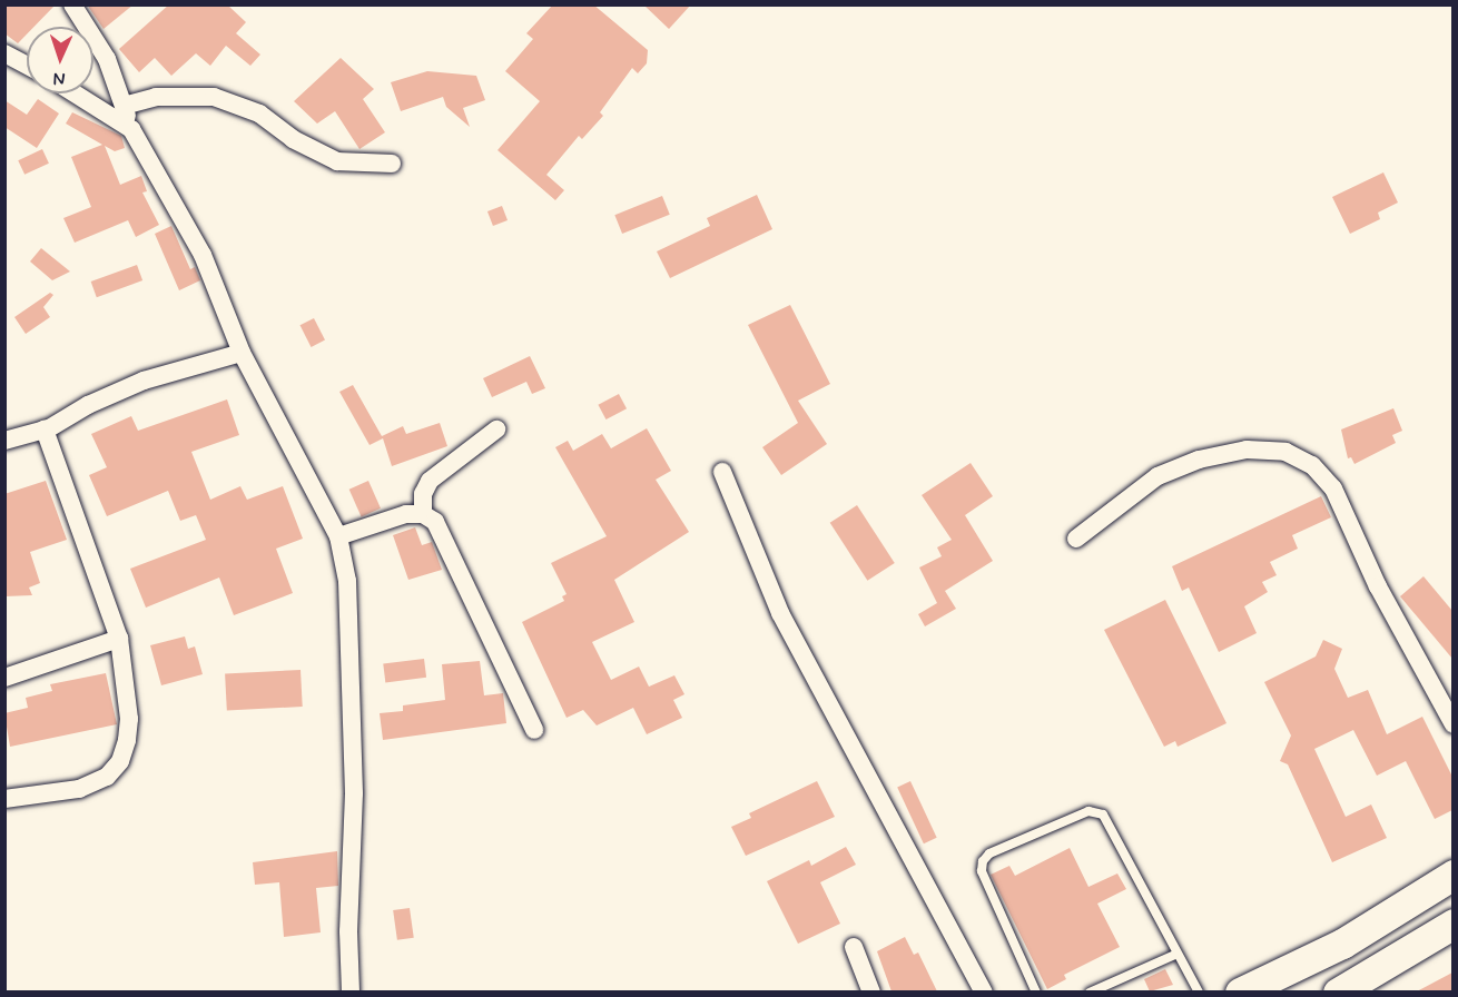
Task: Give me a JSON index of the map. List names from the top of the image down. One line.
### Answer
{"north":"bottom"}
